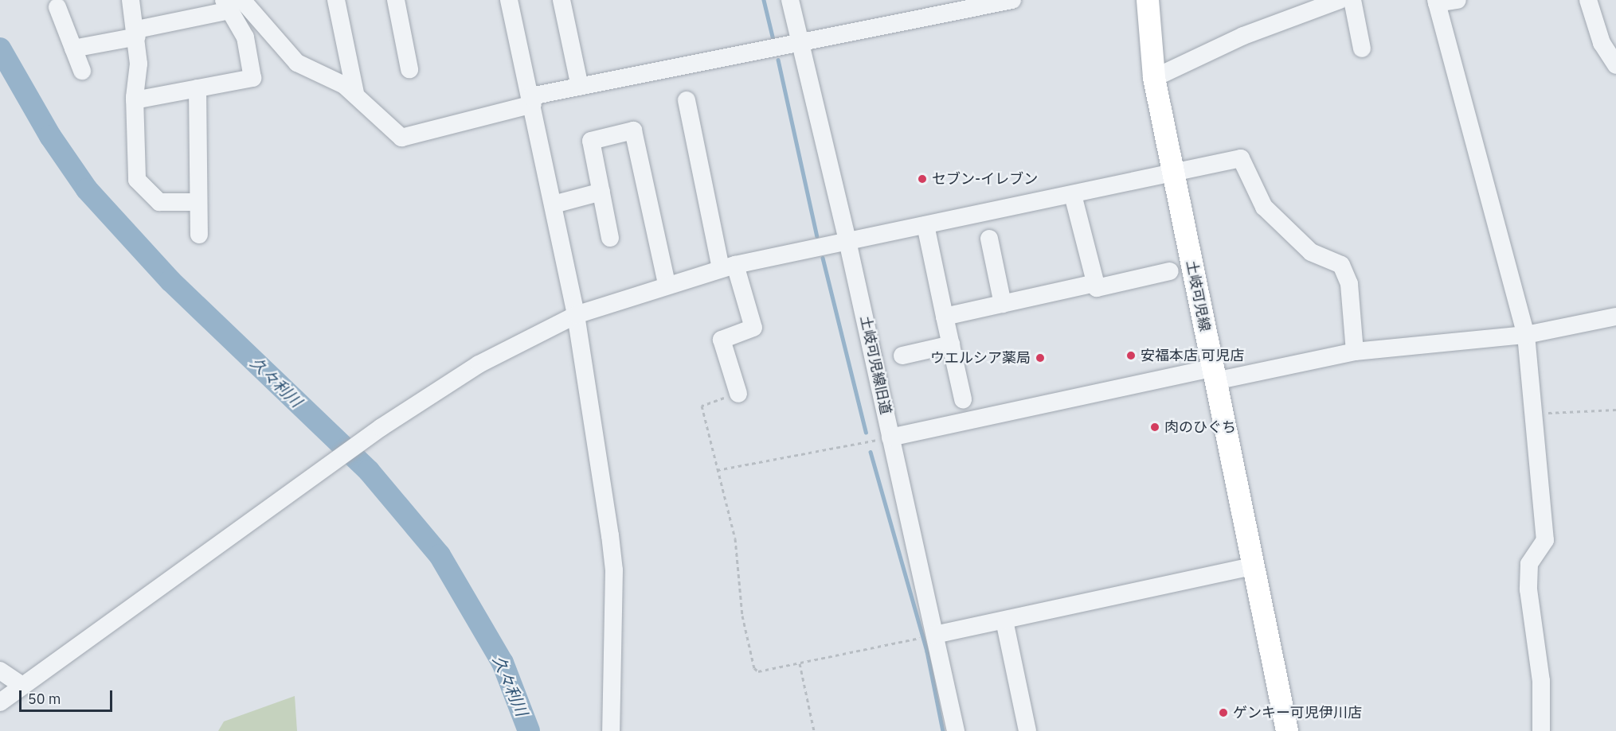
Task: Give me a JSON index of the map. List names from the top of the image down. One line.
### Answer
{"streets":{"main road":["土岐可児線"],"street":["土岐可児線旧道"]},"water":["久々利川"],"places":["セブン-イレブン","安福本店 可児店","ウエルシア薬局","肉のひぐち","ゲンキー可児伊川店"],"scale_bar":"50 m"}
